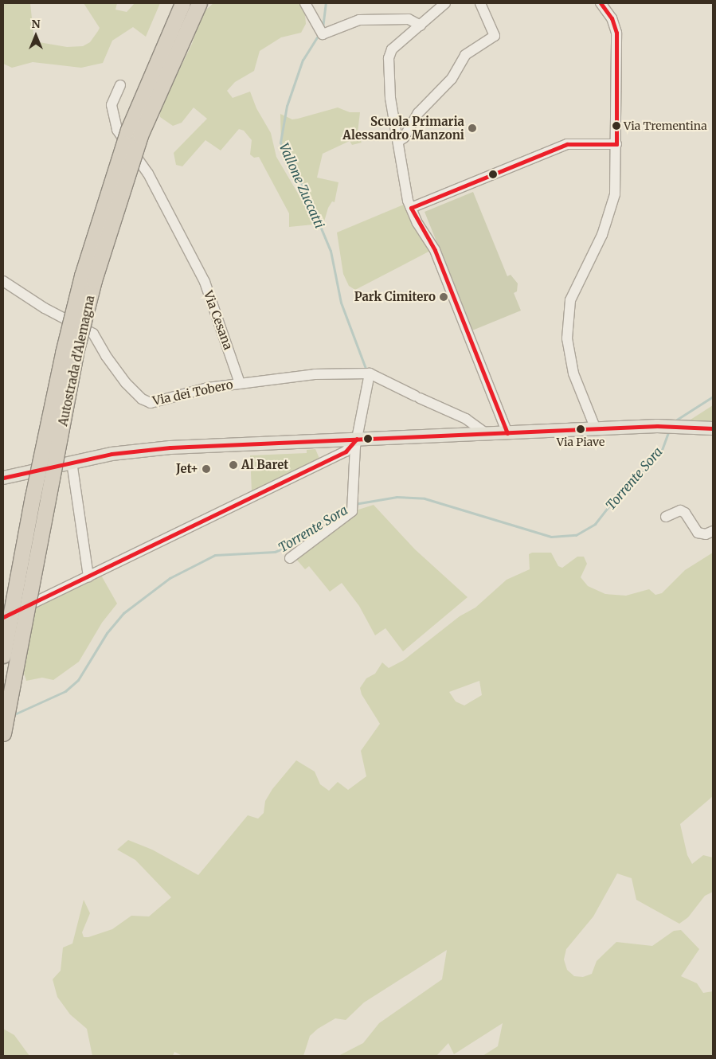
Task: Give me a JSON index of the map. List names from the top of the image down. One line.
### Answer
{"streets":{"highway":["Autostrada d'Alemagna"],"street":["Via Cesana","Via dei Tobero"]},"crossings":[["Via Cesana","Via dei Tobero"]],"water":["Vallone Zuccatti","Torrente Sora"],"places":["Via Trementina","Scuola Primaria Alessandro Manzoni","Park Cimitero","Via Piave","Al Baret","Jet+"],"north":"top"}
